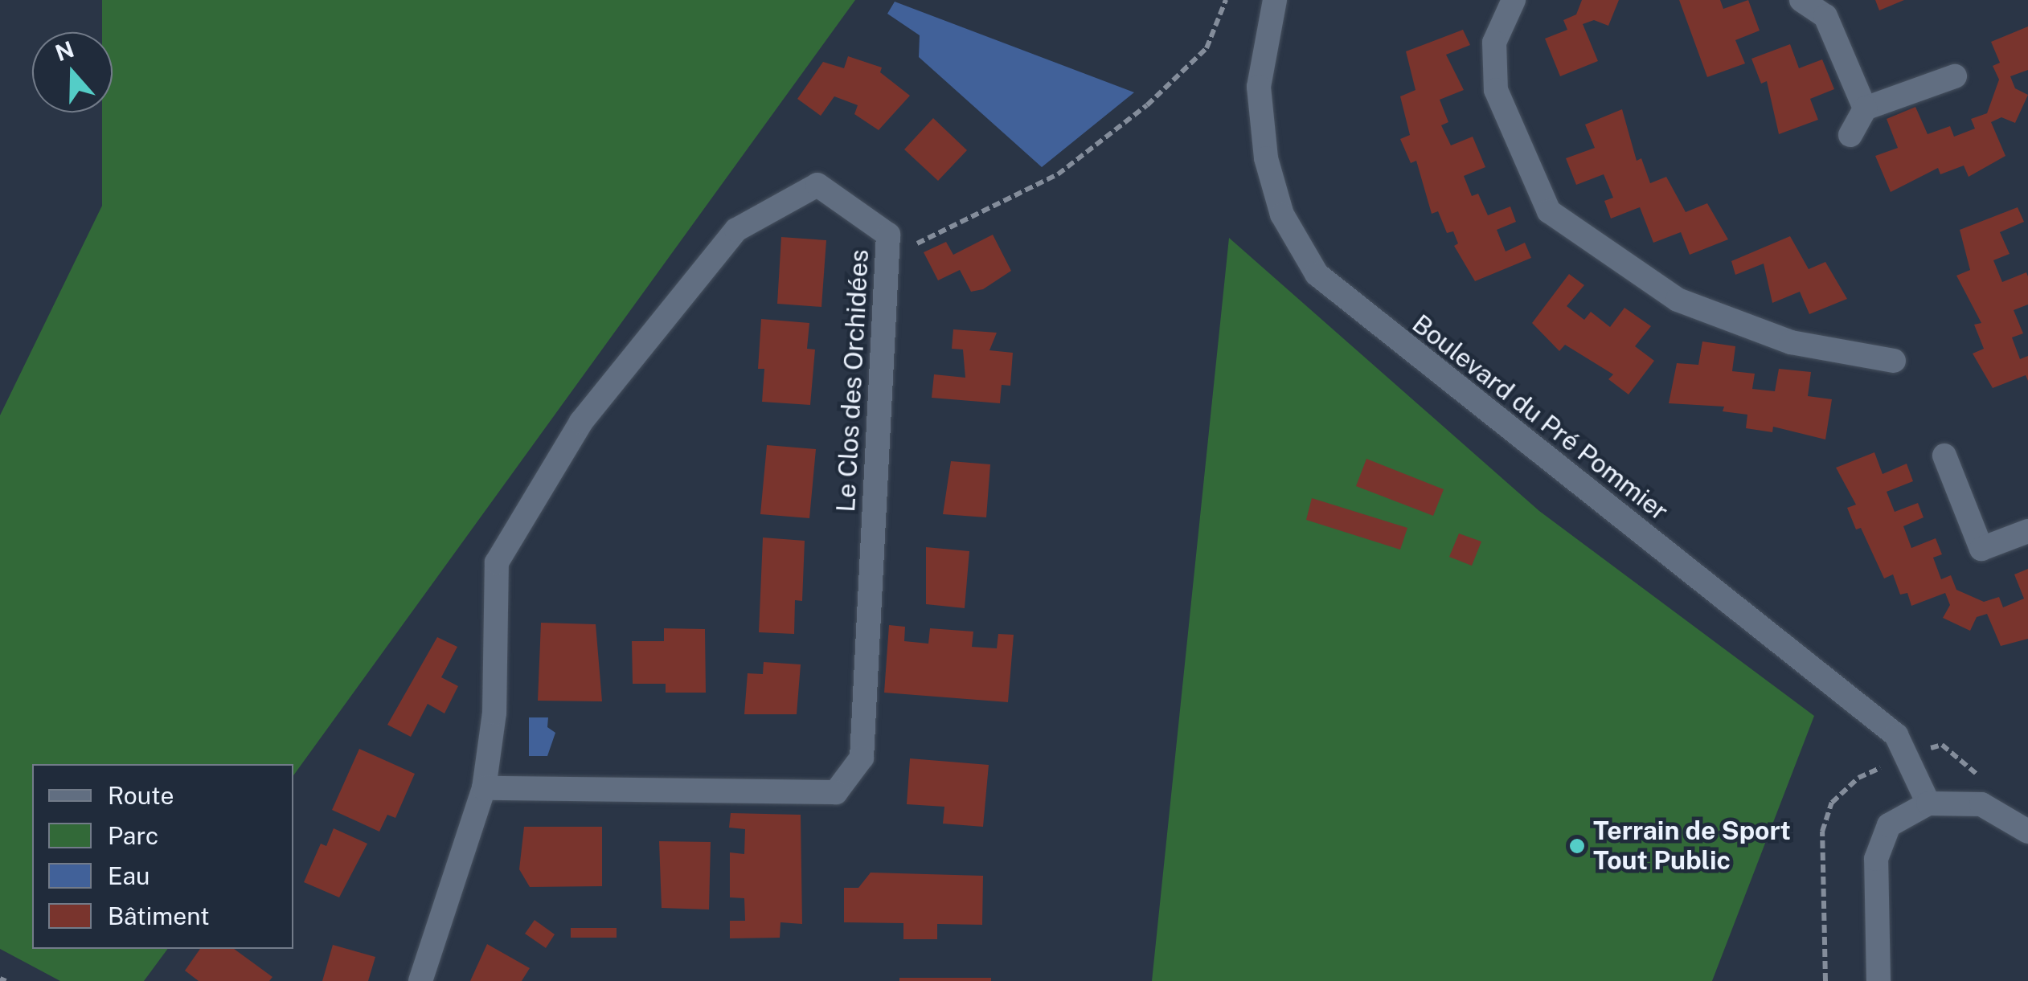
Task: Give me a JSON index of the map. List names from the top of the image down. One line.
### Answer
{"streets":{"street":["Le Clos des Orchidées","Boulevard du Pré Pommier"]},"places":["Terrain de Sport Tout Public"],"legend":["Route","Parc","Eau","Bâtiment"],"north":"top"}
